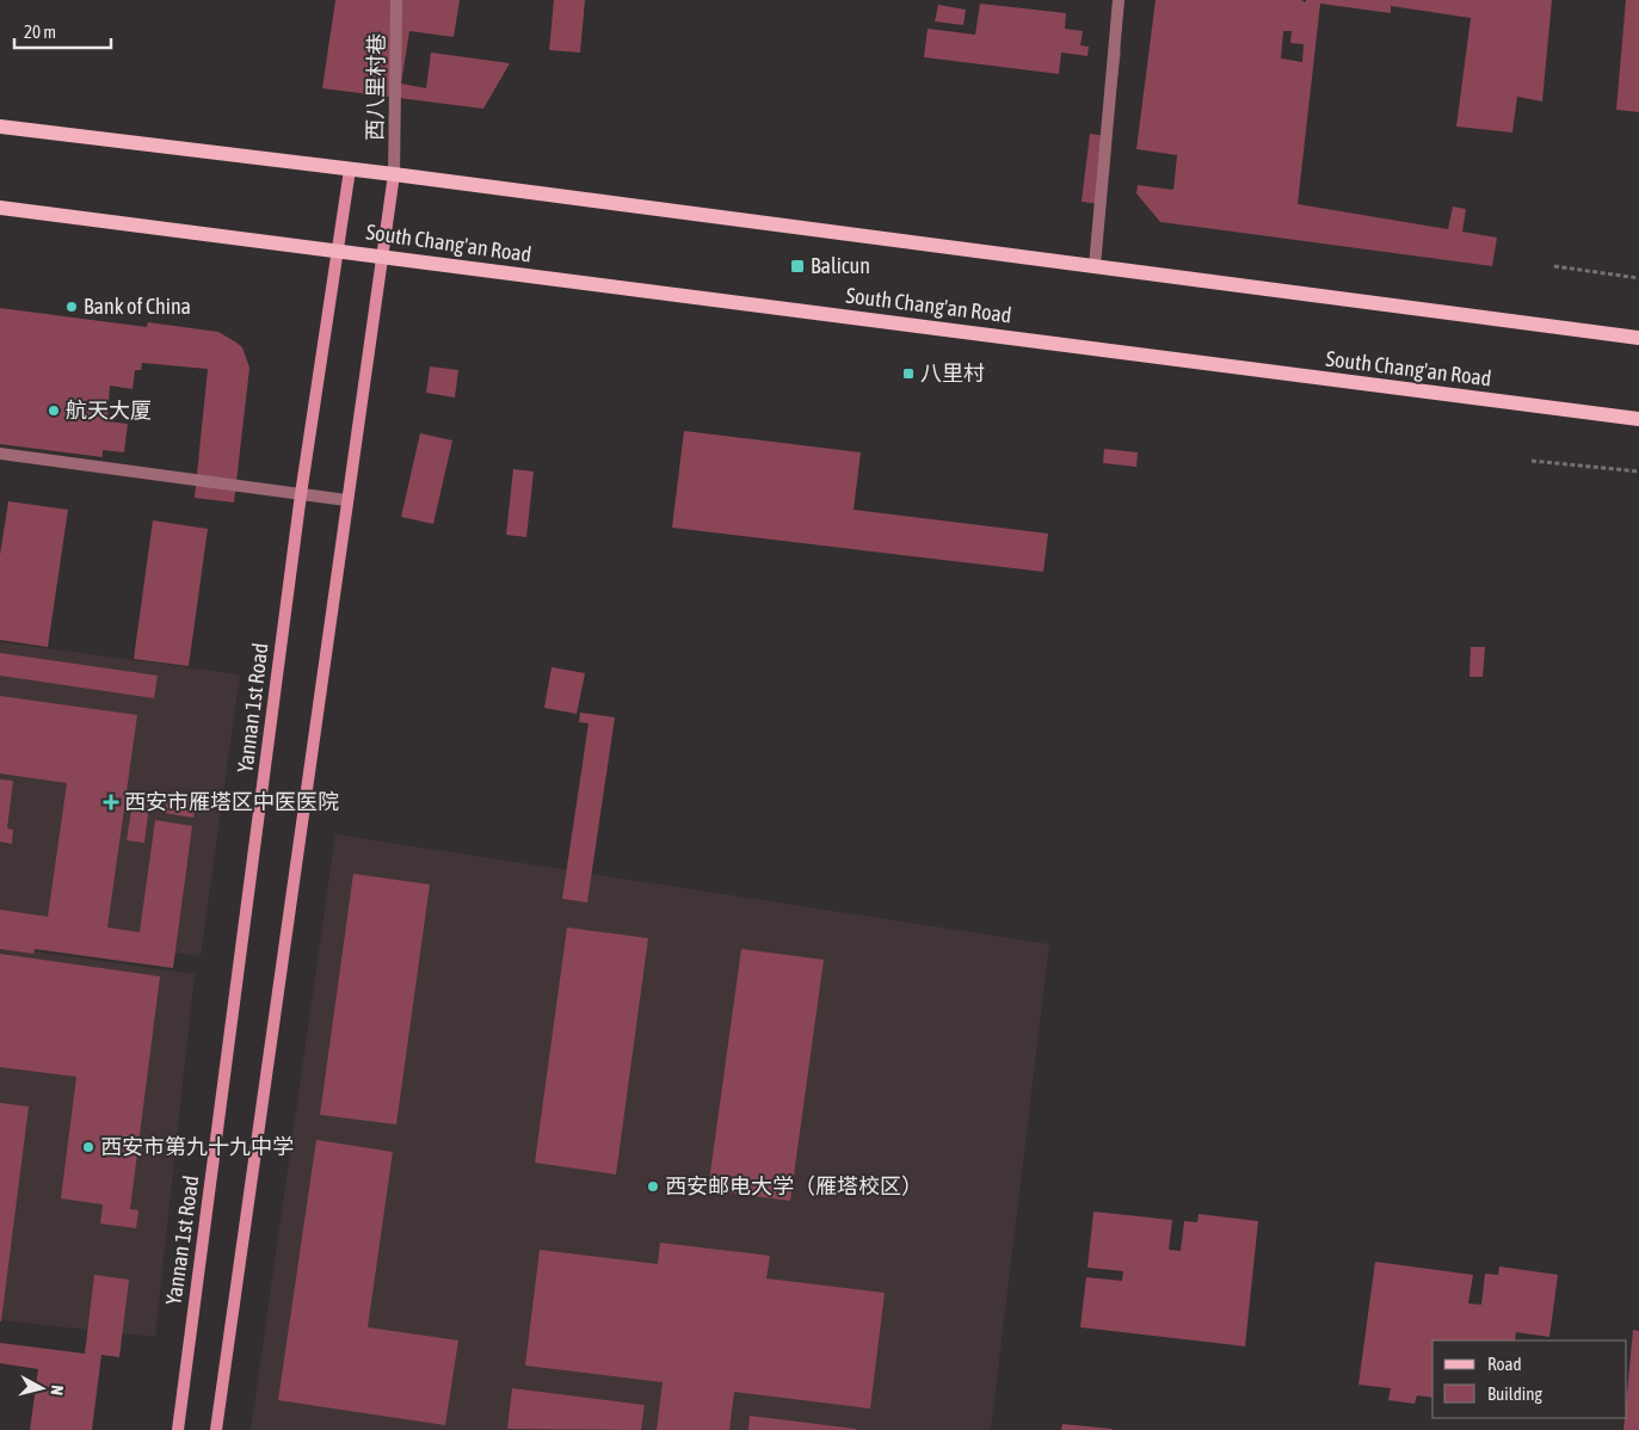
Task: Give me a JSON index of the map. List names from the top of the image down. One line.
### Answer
{"streets":{"main road":["South Chang'an Road","Yannan 1st Road"],"street":["西八里村巷"]},"crossings":[["South Chang'an Road","Yannan 1st Road"]],"places":{"transit":["Balicun","八里村"],"other":["Bank of China","航天大厦","西安市第九十九中学","西安邮电大学（雁塔校区）"],"health":["西安市雁塔区中医医院"]},"legend":["Road","Building"],"scale_bar":"20 m","north":"right"}
